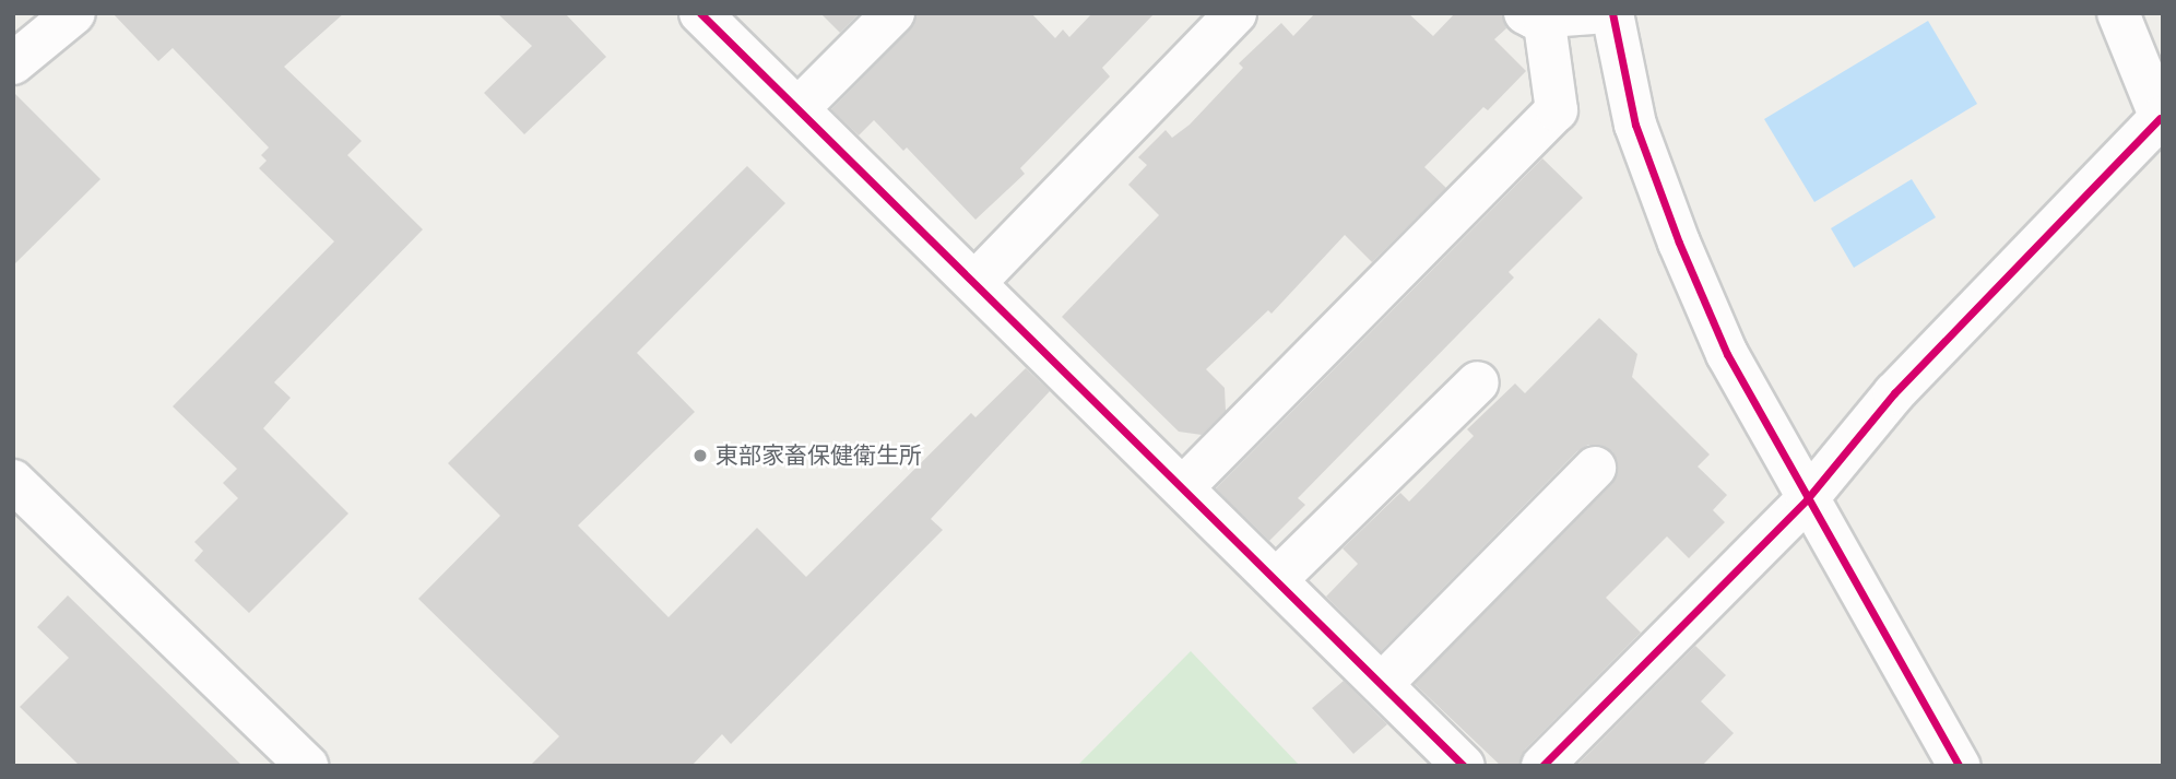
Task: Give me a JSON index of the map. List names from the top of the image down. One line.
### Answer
{"places":["東部家畜保健衛生所"]}
